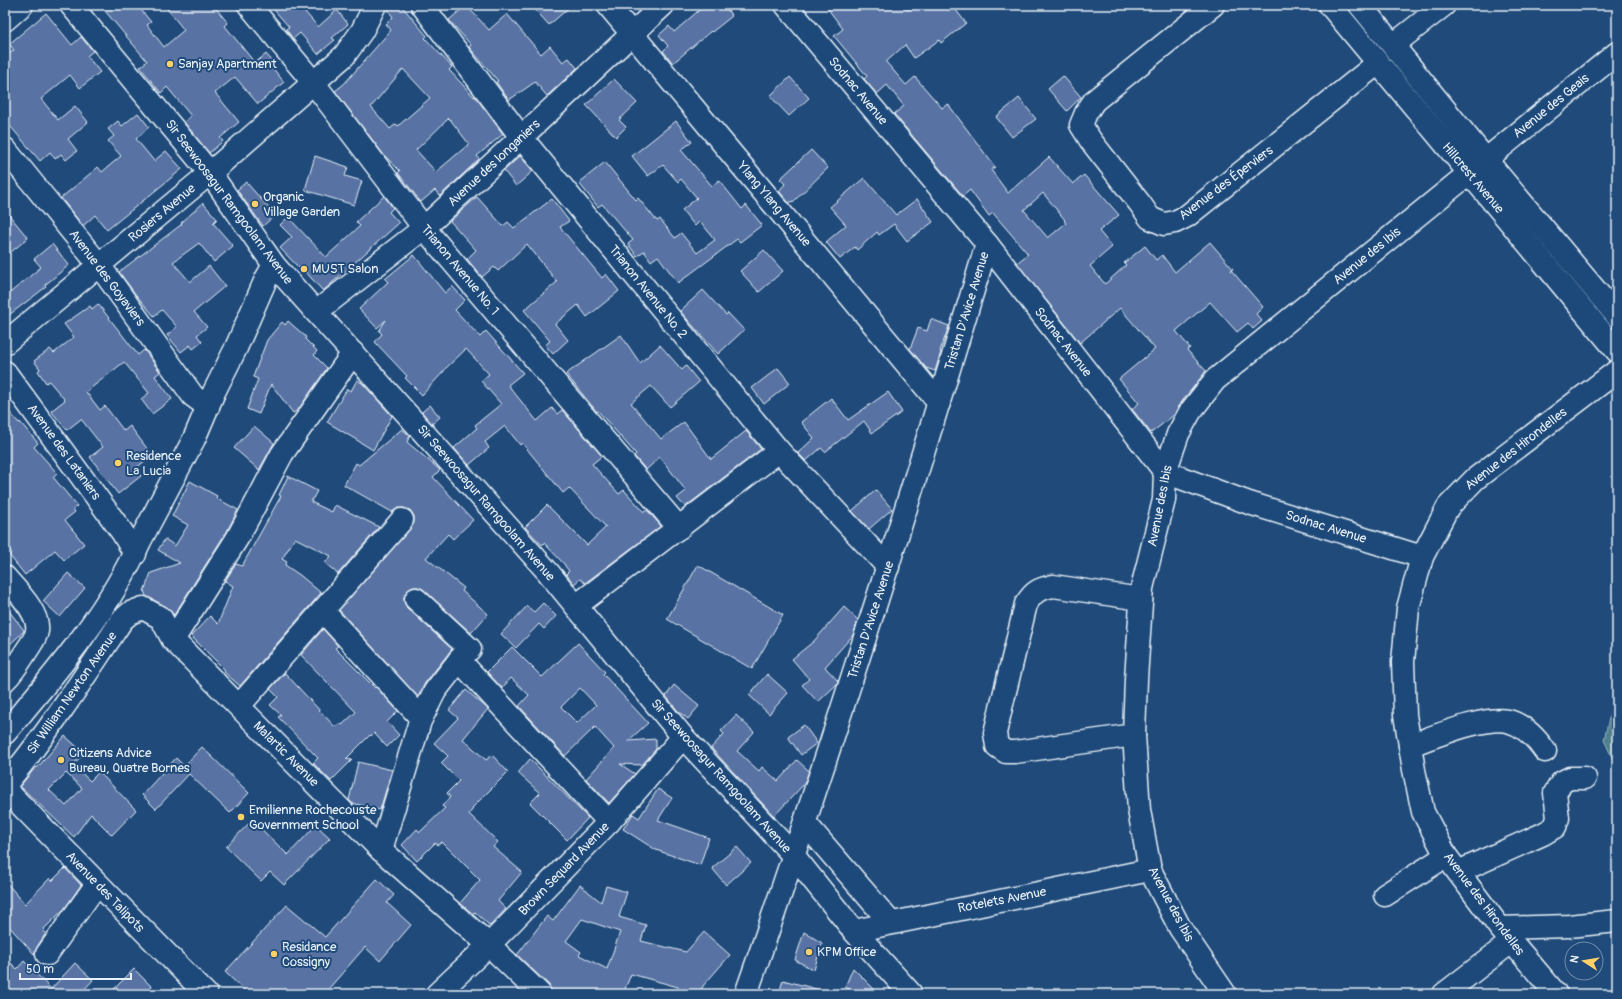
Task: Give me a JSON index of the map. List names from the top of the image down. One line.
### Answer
{"streets":{"street":["Sodnac Avenue","Avenue des Geais","Avenue des longaniers","Hillcrest Avenue","Avenue des Éperviers","Sir Seewoosagur Ramgoolam Avenue","Ylang Ylang Avenue","Rosiers Avenue","Avenue des Ibis","Trianon Avenue No. 1","Avenue des Goyaviers","Trianon Avenue No. 2","Tristan D'Avice Avenue","Avenue des Hirondelles","Avenue des Lataniers","Sir William Newton Avenue","Malartic Avenue","Brown Sequard Avenue","Avenue des Talipots","Rotelets Avenue"]},"crossings":[["Sodnac Avenue","Avenue des Ibis"],["Sodnac Avenue","Tristan D'Avice Avenue"],["Sodnac Avenue","Avenue des Hirondelles"],["Avenue des Geais","Hillcrest Avenue"],["Avenue des Geais","Avenue des Ibis"],["Avenue des longaniers","Sir Seewoosagur Ramgoolam Avenue"],["Avenue des longaniers","Ylang Ylang Avenue"],["Avenue des longaniers","Trianon Avenue No. 1"],["Avenue des longaniers","Trianon Avenue No. 2"],["Hillcrest Avenue","Avenue des Éperviers"],["Hillcrest Avenue","Avenue des Ibis"],["Sir Seewoosagur Ramgoolam Avenue","Rosiers Avenue"],["Sir Seewoosagur Ramgoolam Avenue","Tristan D'Avice Avenue"],["Sir Seewoosagur Ramgoolam Avenue","Brown Sequard Avenue"],["Sir Seewoosagur Ramgoolam Avenue","Rotelets Avenue"],["Ylang Ylang Avenue","Tristan D'Avice Avenue"],["Rosiers Avenue","Trianon Avenue No. 1"],["Rosiers Avenue","Avenue des Goyaviers"],["Avenue des Ibis","Rotelets Avenue"],["Trianon Avenue No. 2","Tristan D'Avice Avenue"],["Sir William Newton Avenue","Malartic Avenue"],["Malartic Avenue","Brown Sequard Avenue"]],"places":["Sanjay Apartment","Organic Village Garden","MUST Salon","Residence La Lucia","Citizens Advice Bureau, Quatre Bornes","Emilienne Rochecouste Government School","KPM Office","Residance Cossigny"],"scale_bar":"50 m","north":"left"}
